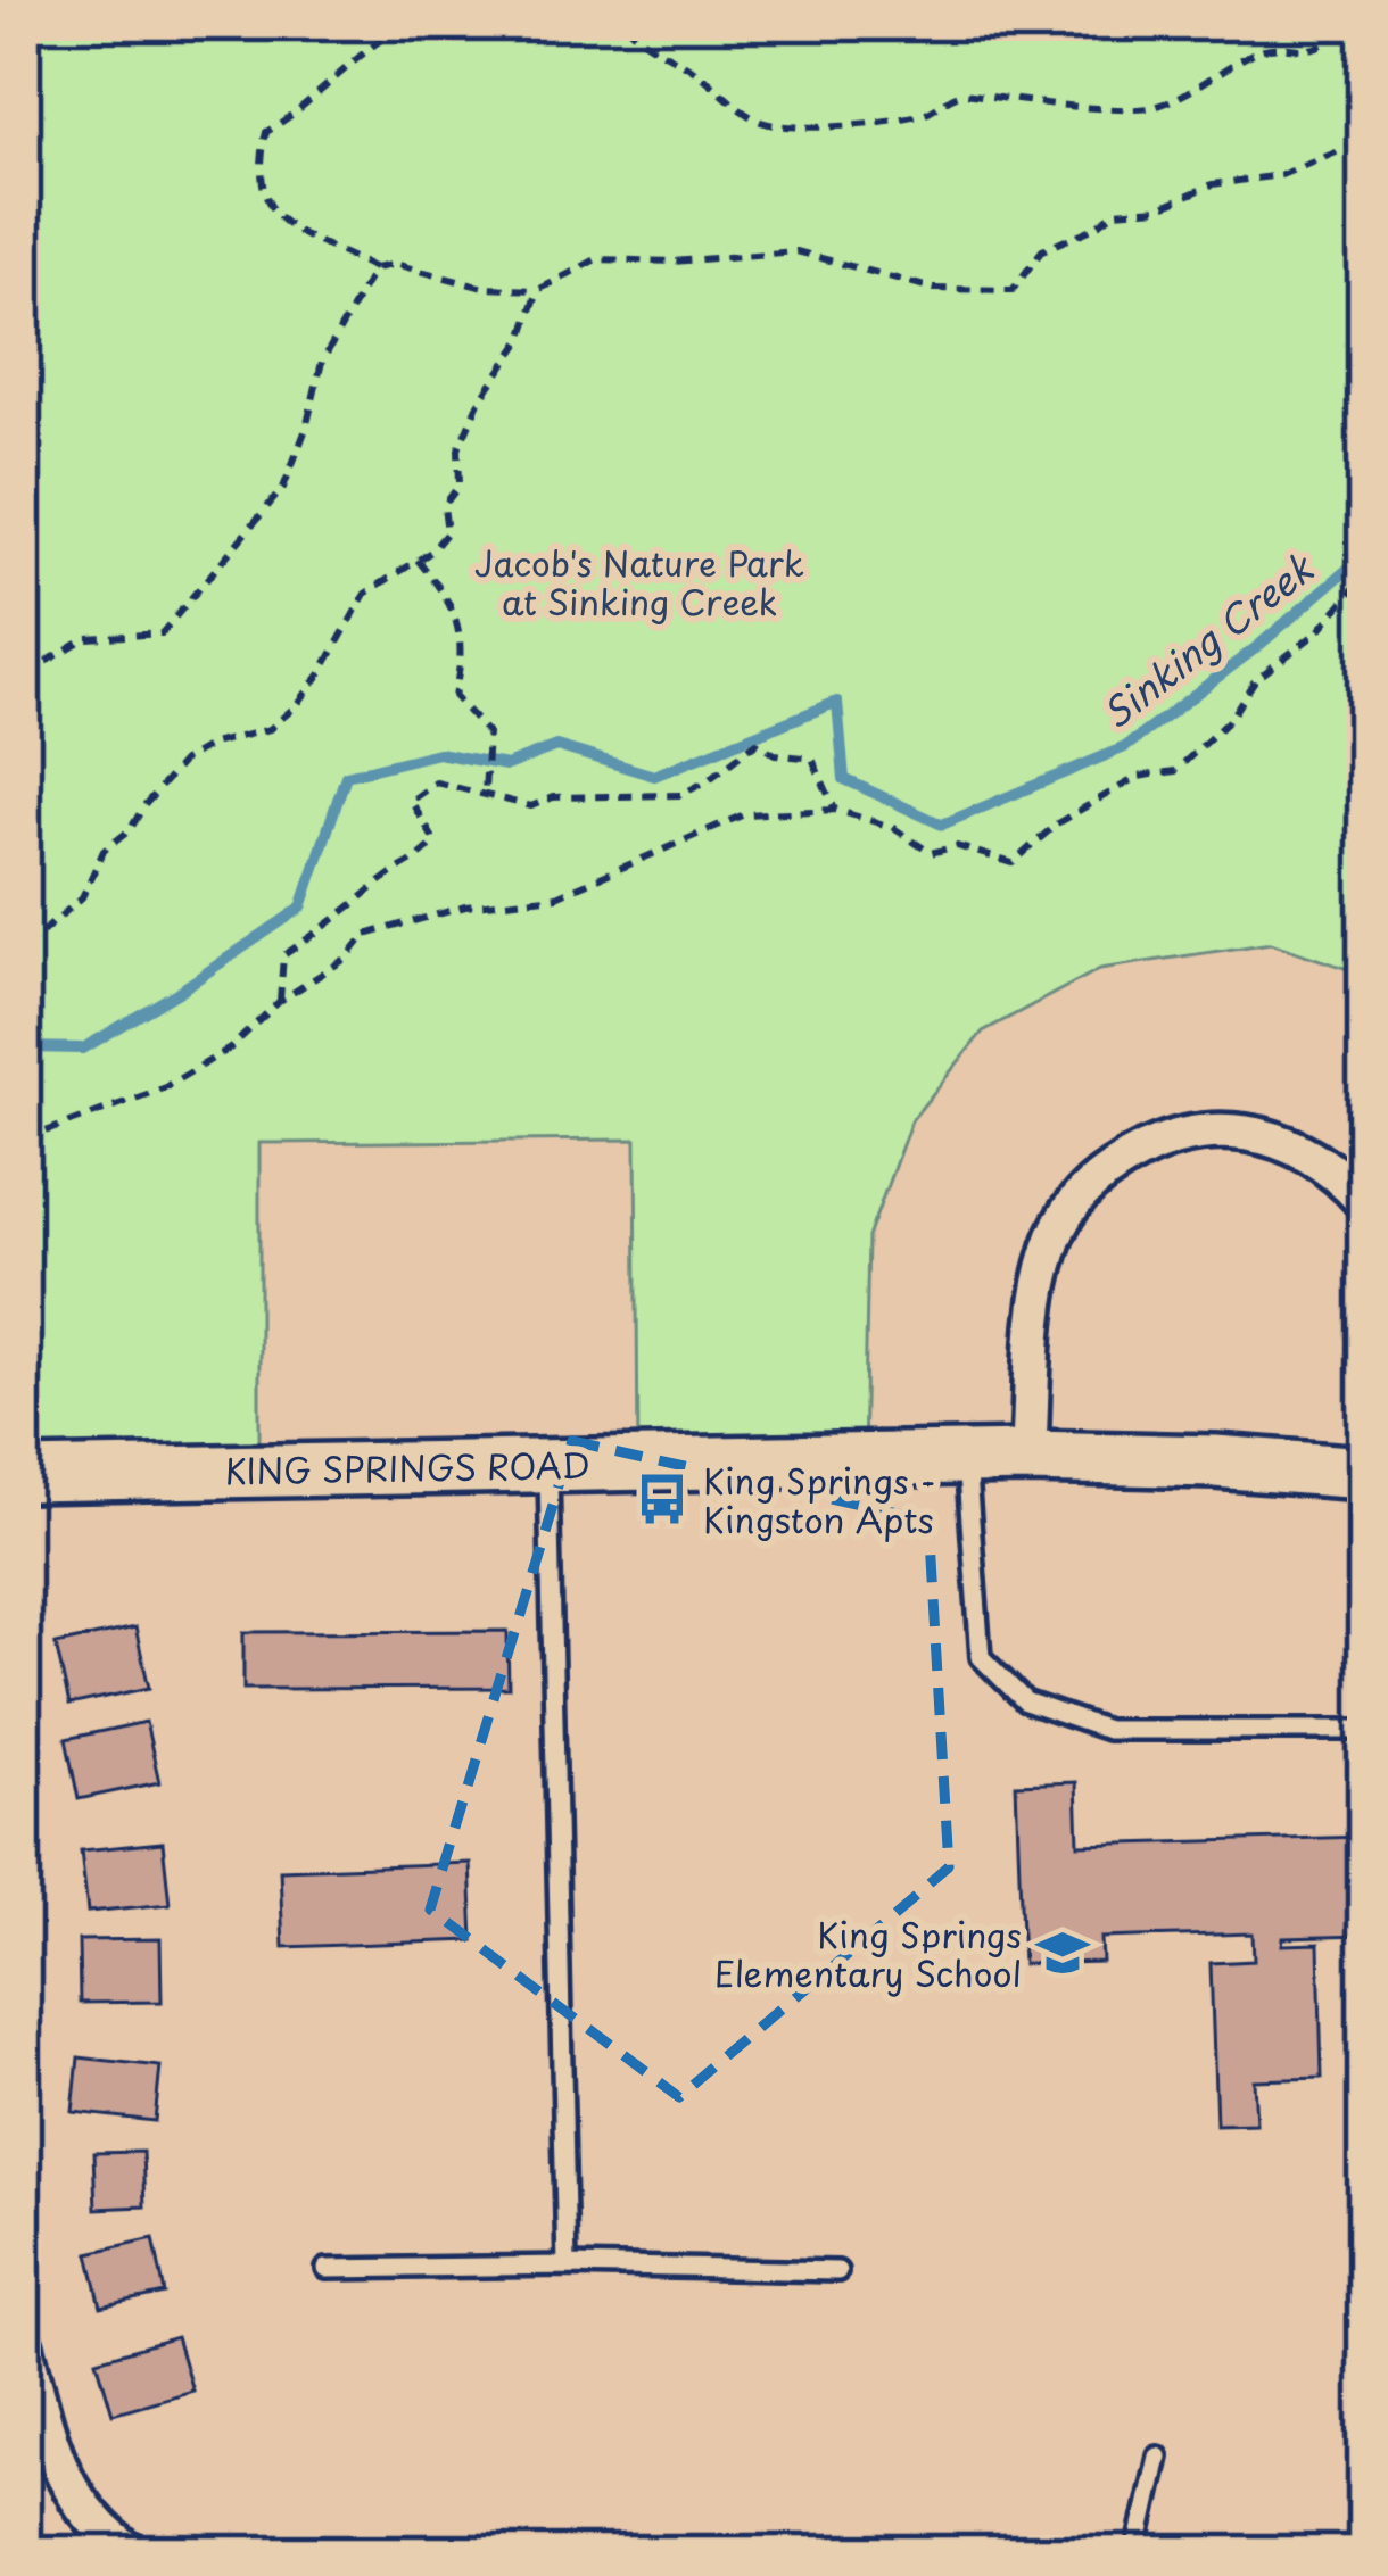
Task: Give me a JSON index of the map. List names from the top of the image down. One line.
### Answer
{"streets":{"street":["KING SPRINGS ROAD"]},"water":["Sinking Creek"],"parks":["Jacob's Nature Park at Sinking Creek"],"places":{"bus stop":["King Springs - Kingston Apts"],"school or university":["King Springs Elementary School"]}}
